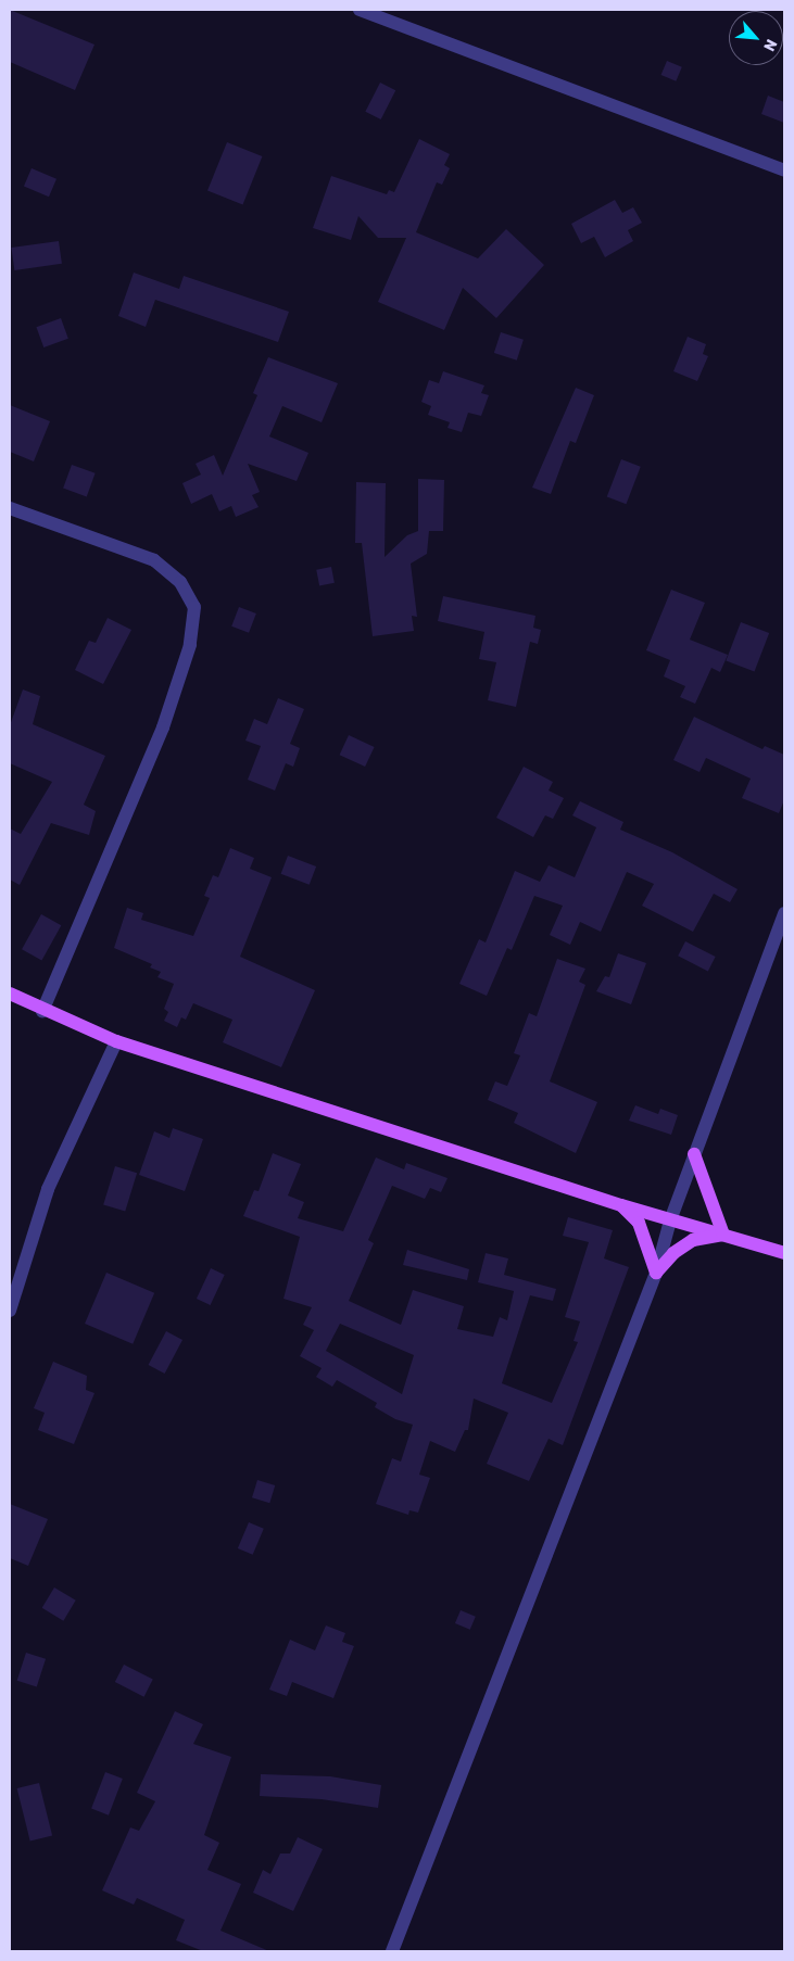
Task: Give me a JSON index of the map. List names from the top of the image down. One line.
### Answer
{"north":"bottom right"}
